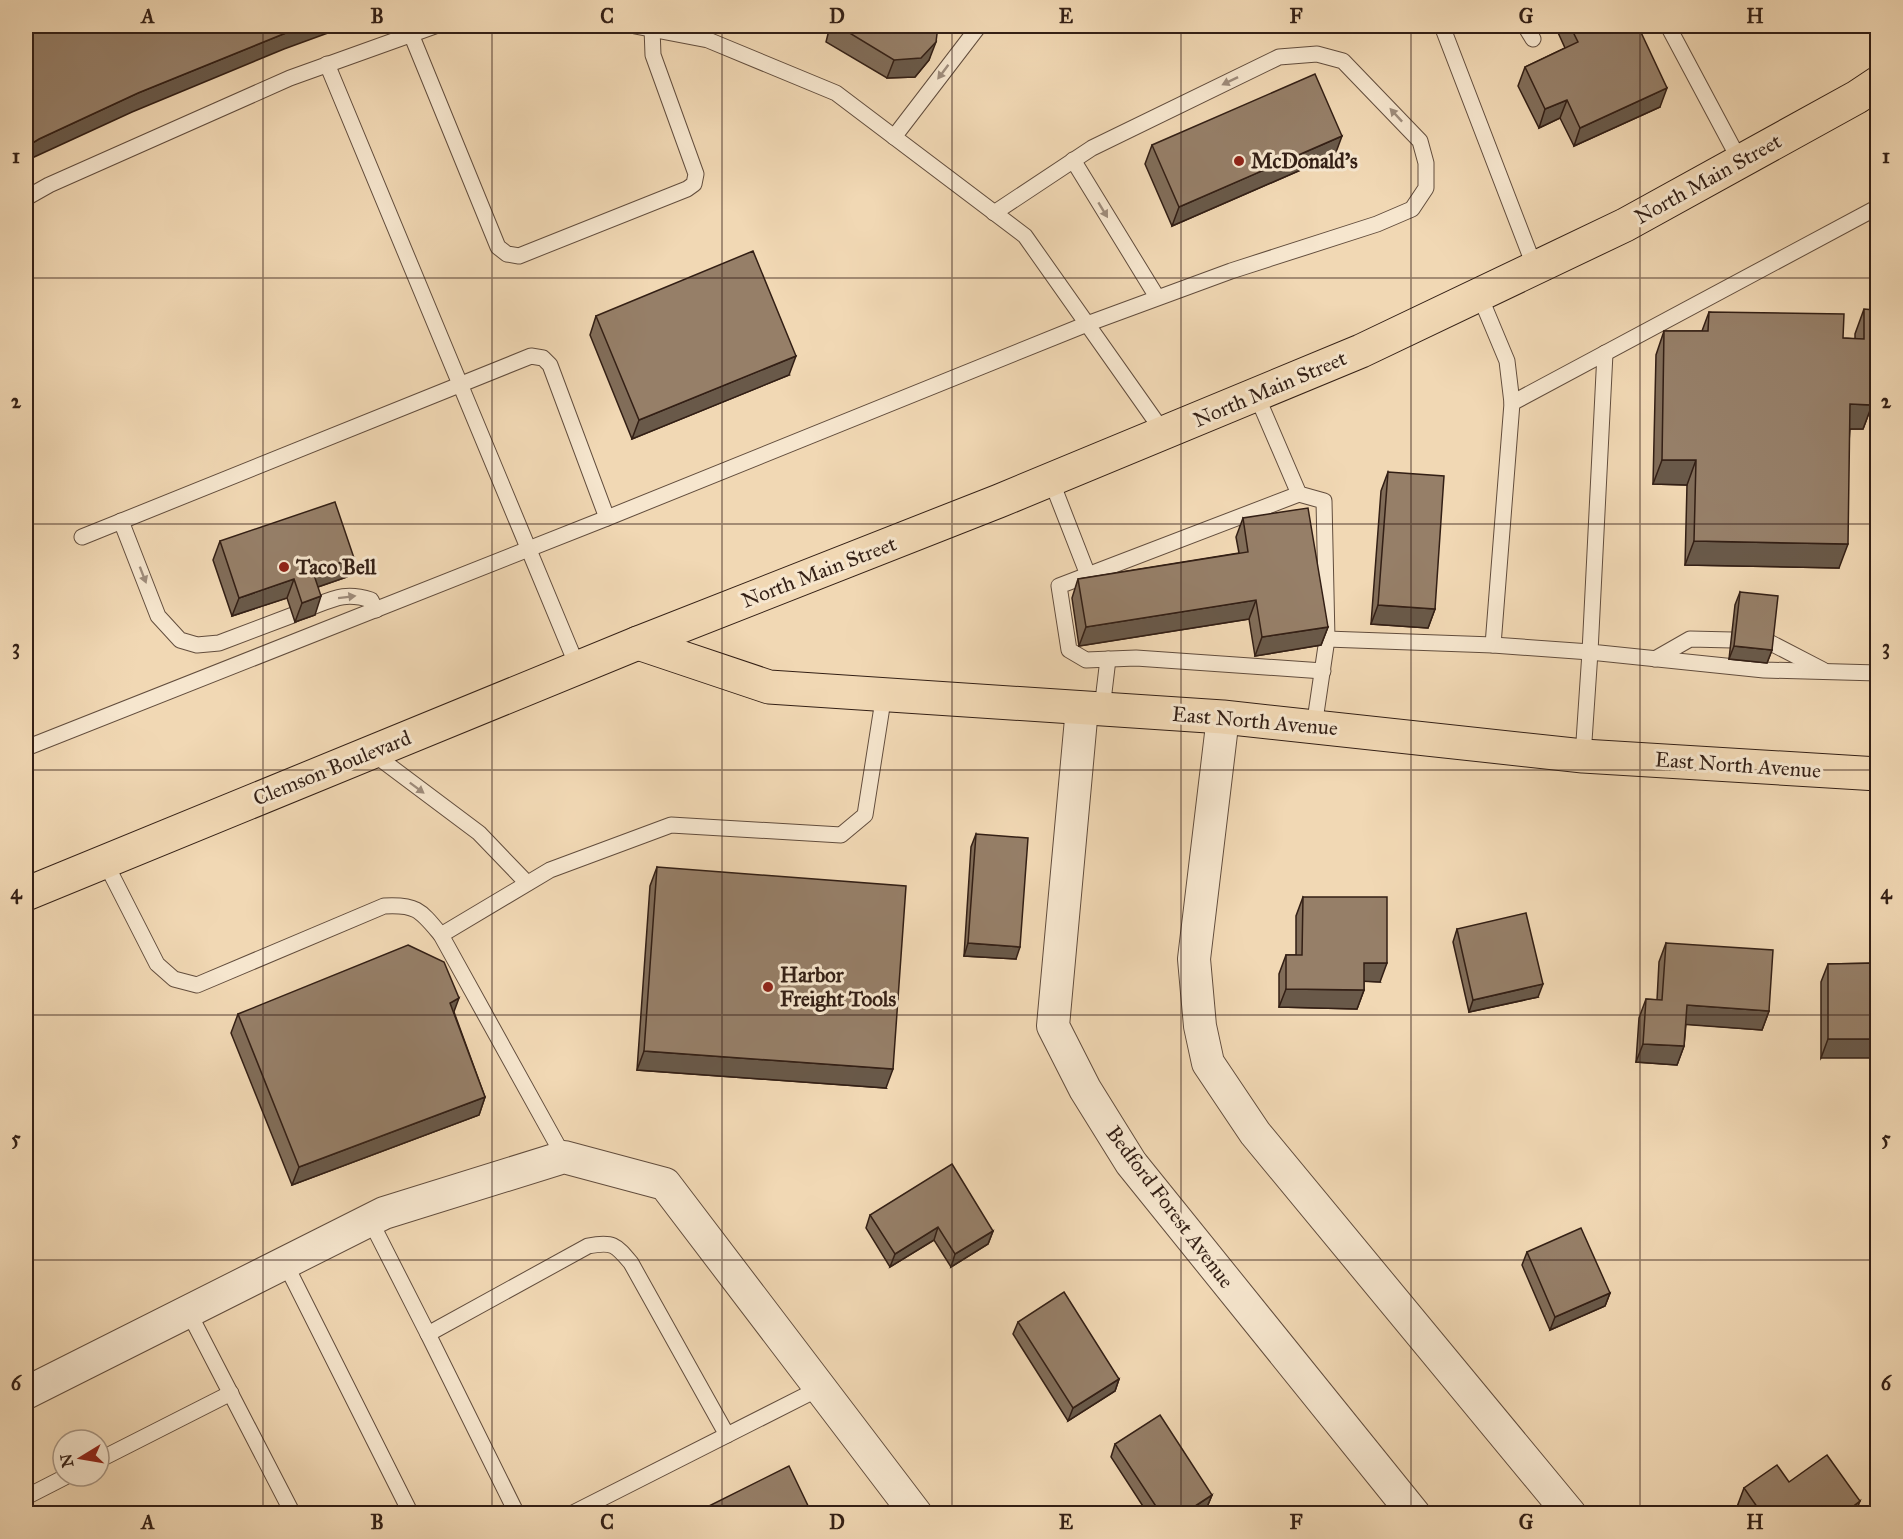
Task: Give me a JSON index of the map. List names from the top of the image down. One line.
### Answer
{"streets":{"main road":["North Main Street","East North Avenue","Clemson Boulevard"],"street":["Bedford Forest Avenue"]},"crossings":[["North Main Street","East North Avenue"],["North Main Street","Clemson Boulevard"],["East North Avenue","Clemson Boulevard"],["East North Avenue","Bedford Forest Avenue"]],"places":["McDonald's","Taco Bell","Harbor Freight Tools"],"north":"left","grid":{"columns":["A","B","C","D","E","F","G","H"],"rows":["1","2","3","4","5","6"]}}
